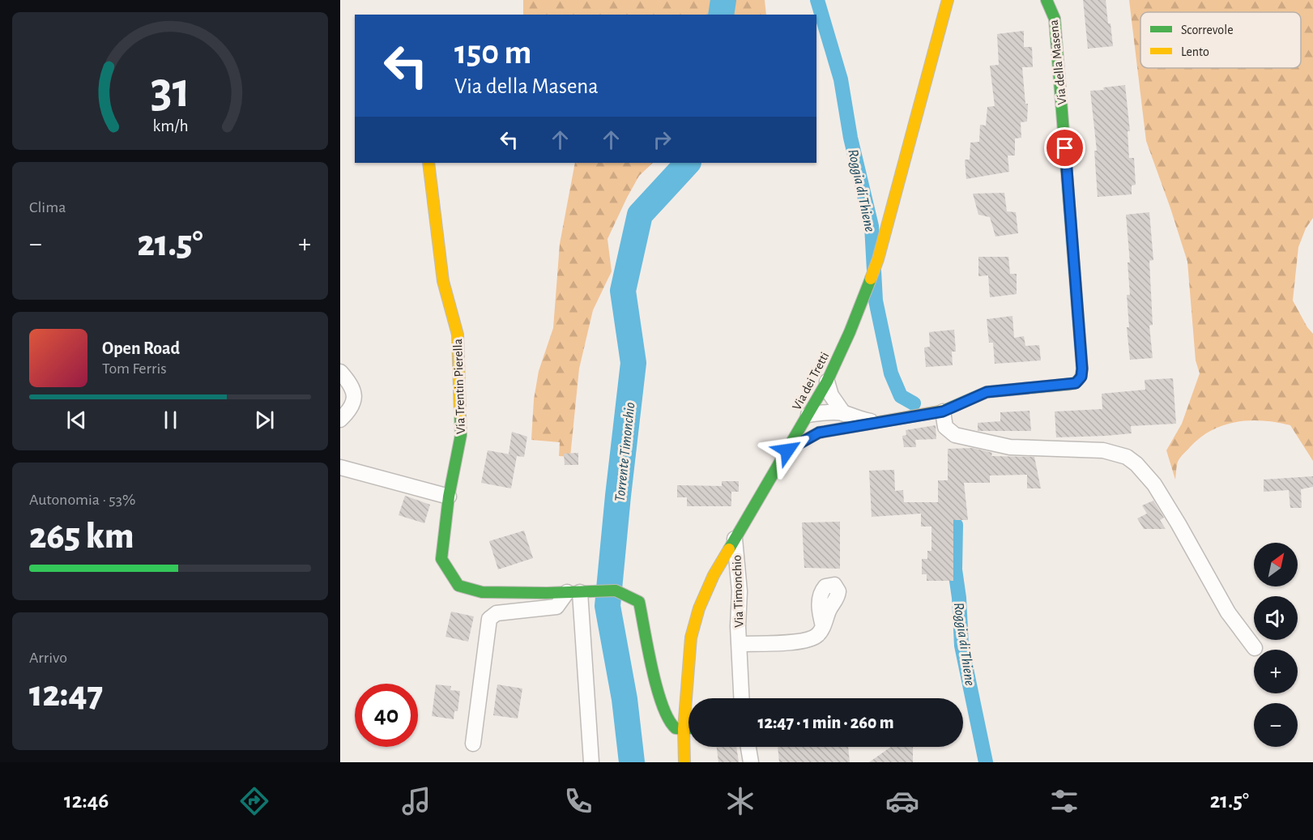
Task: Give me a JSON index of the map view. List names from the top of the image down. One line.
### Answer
{"streets":{"street":["Via della Masena","Via dei Tretti","Via Trentin Pierella","Via Timonchio"]},"crossings":[["Via della Masena","Via dei Tretti"],["Via dei Tretti","Via Trentin Pierella"],["Via dei Tretti","Via Timonchio"]],"water":["Roggia di Thiene","Torrente Timonchio"],"legend":["Scorrevole","Lento"],"north":"top right","page":{"turn":["150 m","Via della Masena"],"tile":["Clima",["Autonomia · 53%","265 km"],["Arrivo","12:47"]],"heat":["−","21.5°","+"],"song":["Open Road","Tom Ferris"],"map_buttons":["+","−"],"limit":"40","trip":"12:47 · 1 min · 260 m","tabs":["12:46","21.5°"],"gauge":["31","km/h"]}}
